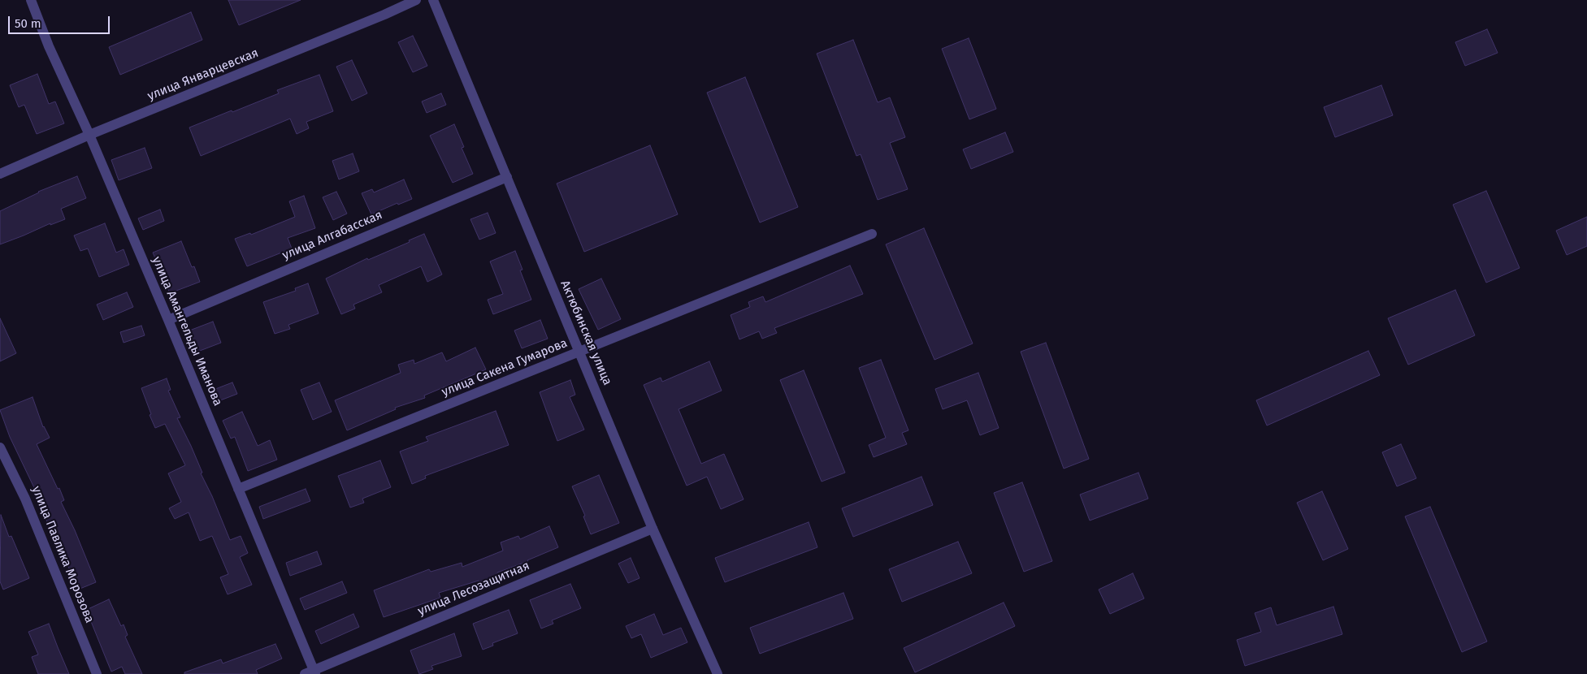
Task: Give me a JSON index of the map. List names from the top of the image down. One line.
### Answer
{"streets":{"street":["улица Январцевская","улица Алгабасская","улица Амангельды Иманова","Актюбинская улица","улица Сакена Гумарова","улица Павлика Морозова","улица Лесозащитная"]},"crossings":[["улица Январцевская","улица Амангельды Иманова"],["улица Алгабасская","улица Амангельды Иманова"],["улица Алгабасская","Актюбинская улица"],["улица Амангельды Иманова","улица Сакена Гумарова"],["улица Амангельды Иманова","улица Лесозащитная"],["Актюбинская улица","улица Сакена Гумарова"],["Актюбинская улица","улица Лесозащитная"]],"scale_bar":"50 m"}
